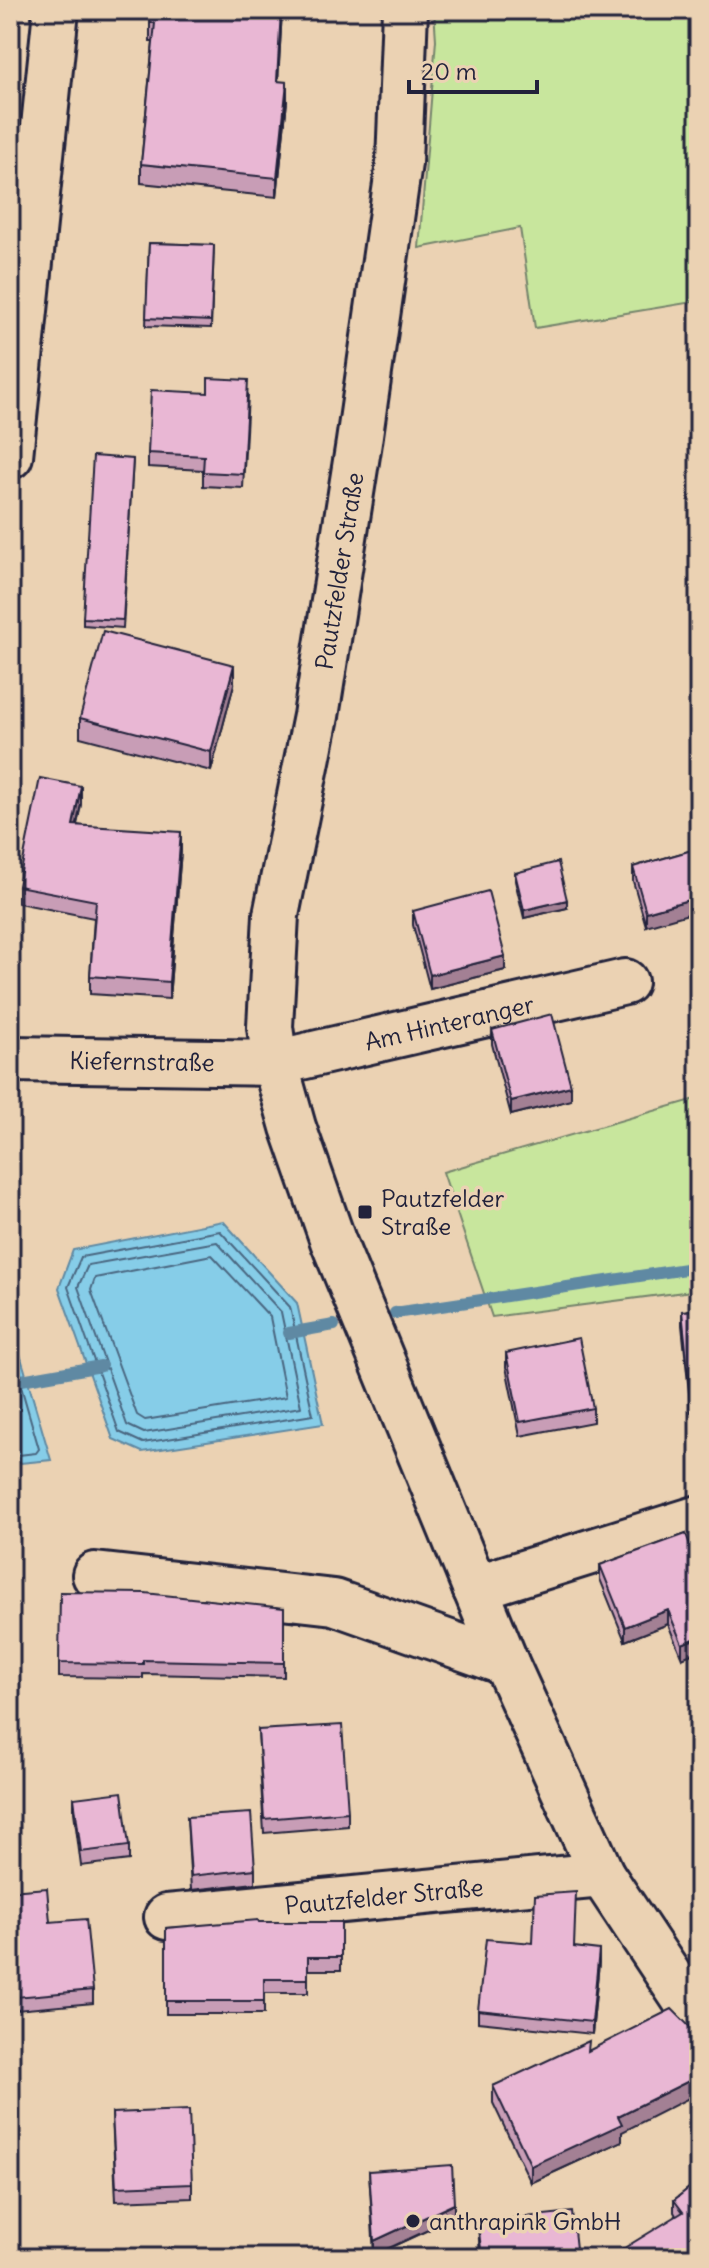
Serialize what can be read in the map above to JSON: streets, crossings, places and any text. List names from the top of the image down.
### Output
{
  "streets": {
    "street": ["Pautzfelder Straße", "Am Hinteranger", "Kiefernstraße"]
  },
  "crossings": [
    ["Pautzfelder Straße", "Am Hinteranger"],
    ["Pautzfelder Straße", "Kiefernstraße"],
    ["Am Hinteranger", "Kiefernstraße"]
  ],
  "places": {
    "transit": ["Pautzfelder Straße"],
    "other": ["anthrapink GmbH"]
  },
  "scale_bar": "20 m"
}
